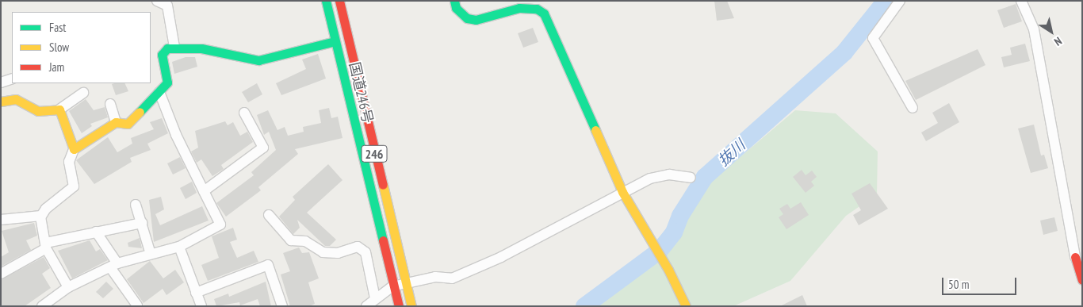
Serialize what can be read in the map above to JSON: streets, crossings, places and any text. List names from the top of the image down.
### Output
{
  "streets": {
    "main road": ["国道246号", "246"]
  },
  "water": ["抜川"],
  "legend": ["Fast", "Slow", "Jam"],
  "scale_bar": "50 m",
  "north": "bottom right"
}
